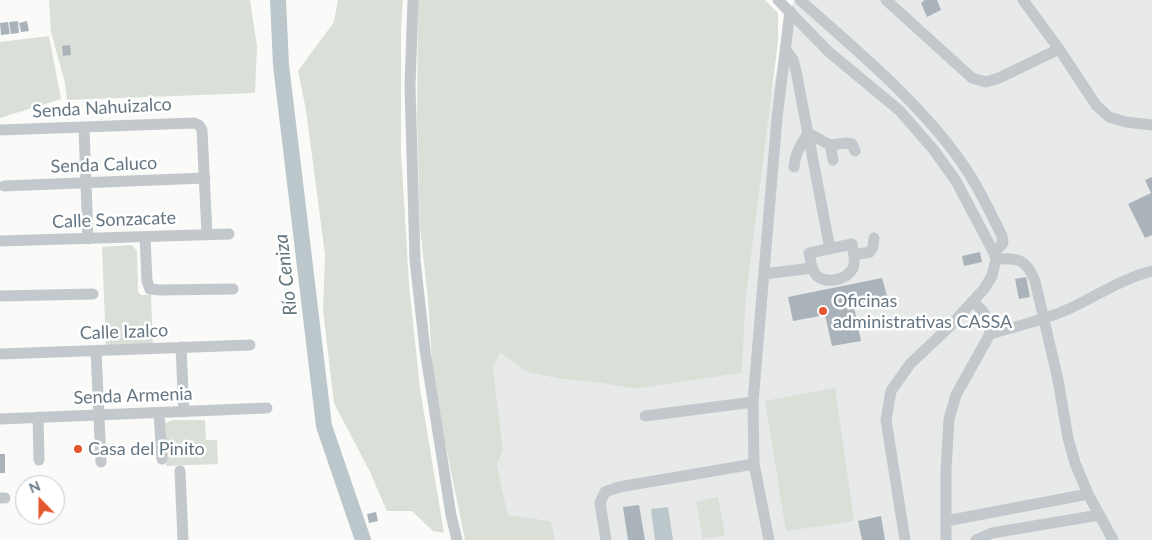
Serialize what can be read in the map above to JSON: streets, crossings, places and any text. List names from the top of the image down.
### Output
{
  "streets": {
    "street": [
      "Senda Nahuizalco",
      "Senda Caluco",
      "Calle Sonzacate",
      "Calle Izalco",
      "Senda Armenia"
    ]
  },
  "crossings": [
    ["Senda Nahuizalco", "Senda Caluco"]
  ],
  "water": ["Río Ceniza"],
  "places": ["Oficinas administrativas CASSA", "Casa del Pinito"],
  "north": "top"
}
